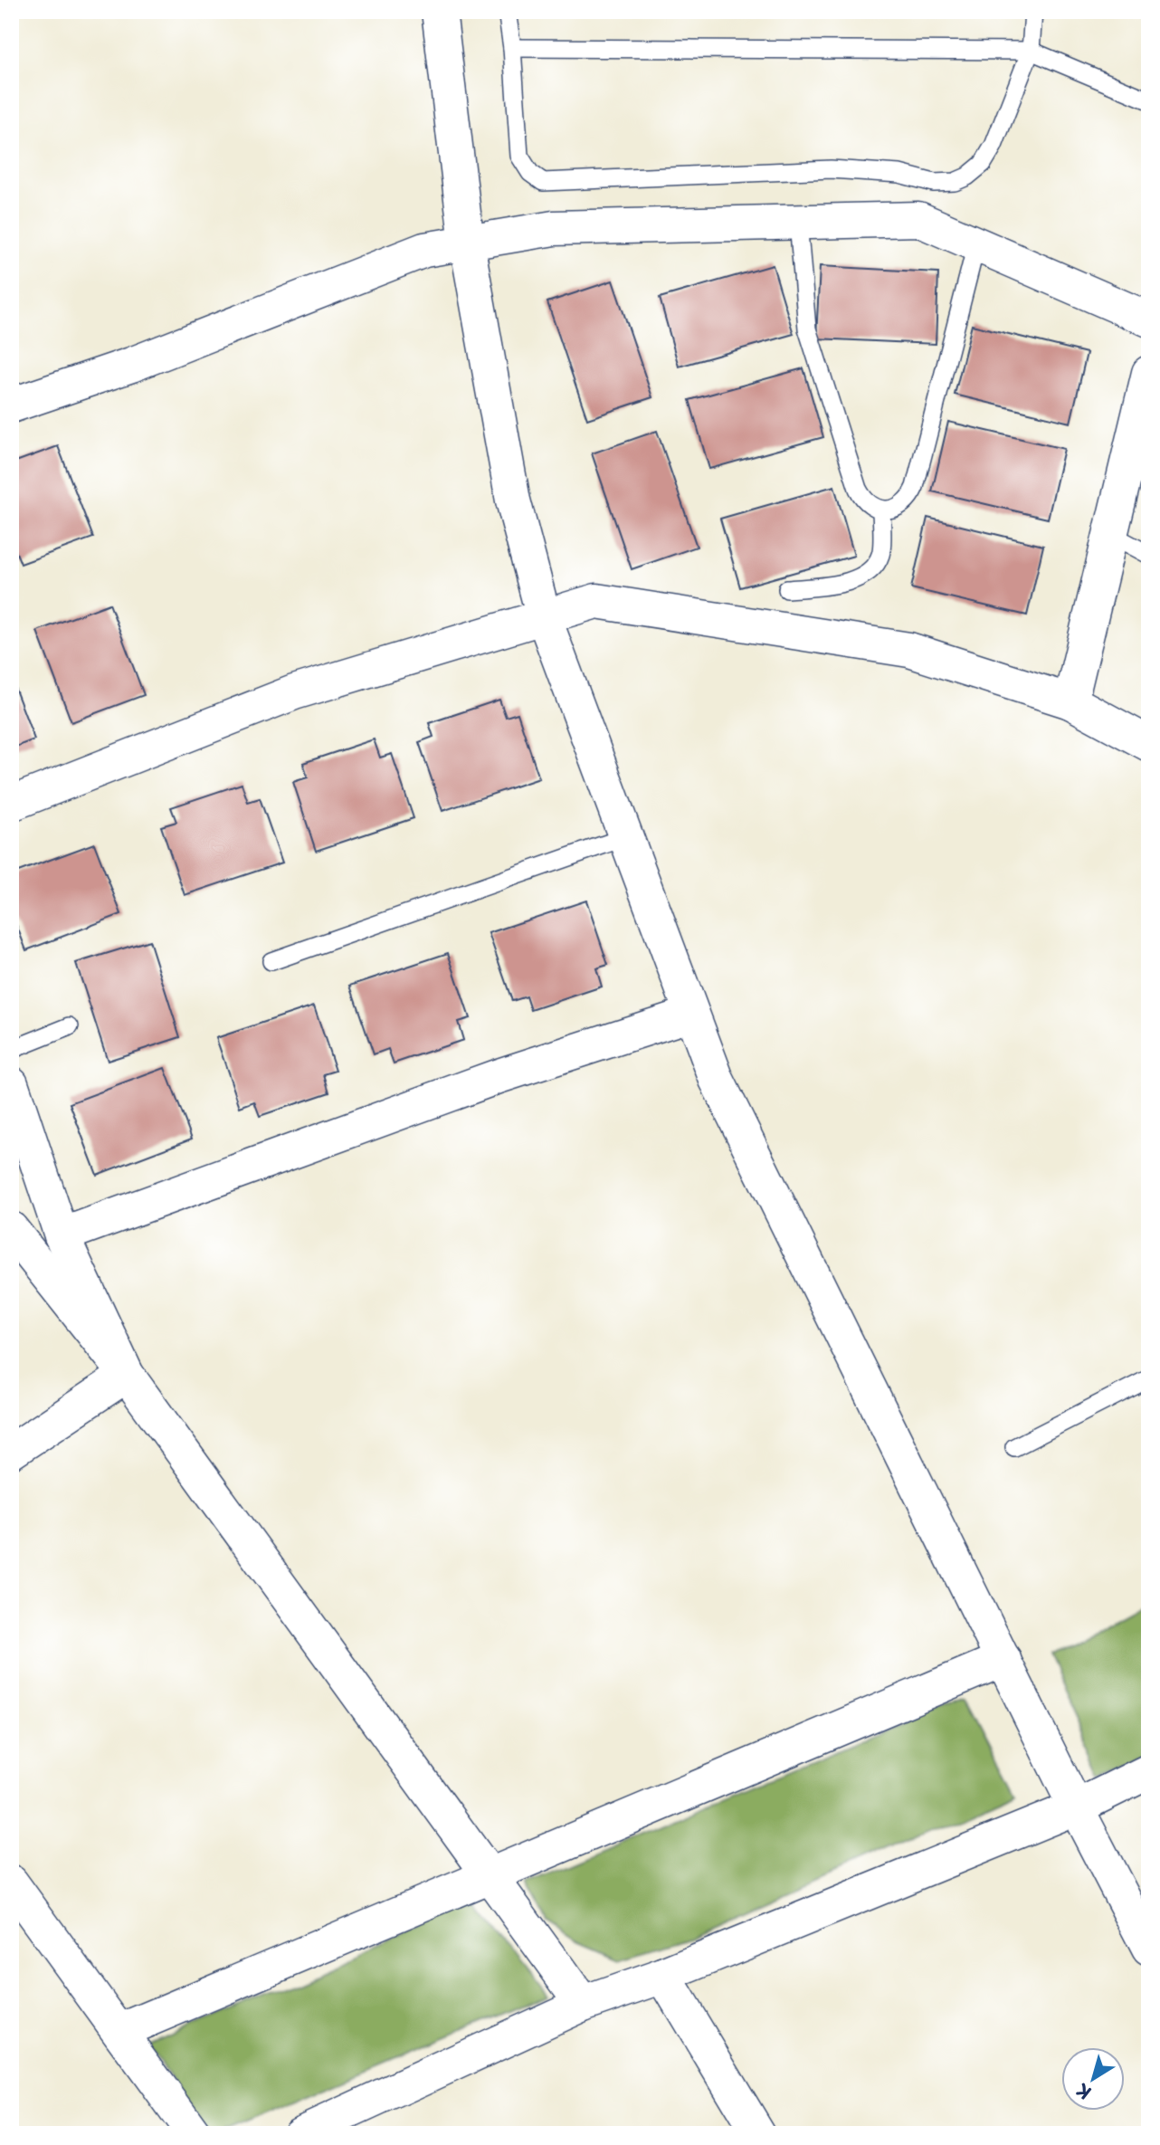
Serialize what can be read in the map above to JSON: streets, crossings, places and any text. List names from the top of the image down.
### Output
{
  "north": "bottom left"
}
